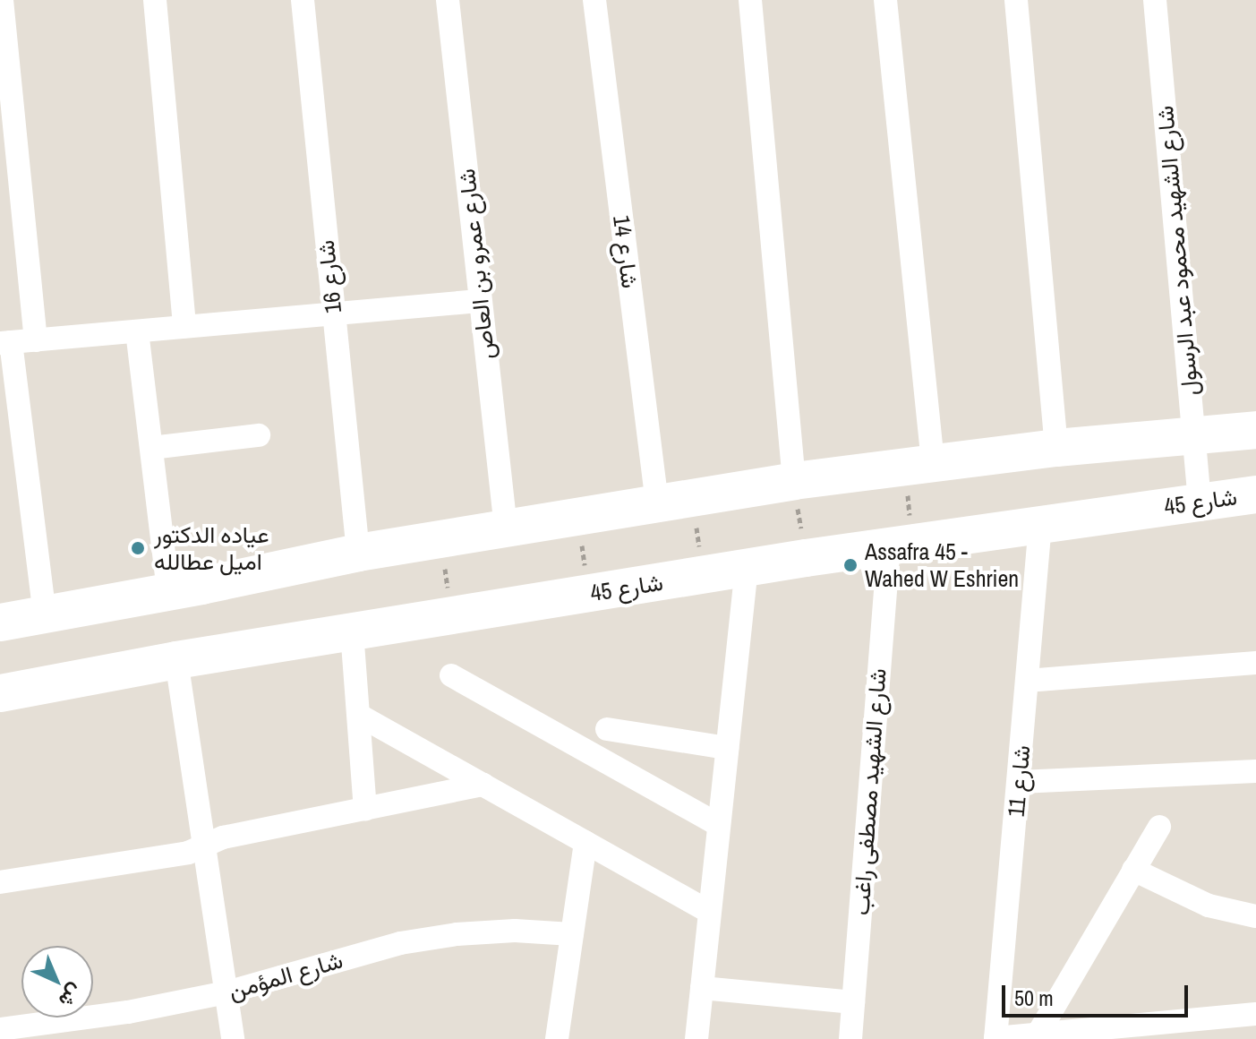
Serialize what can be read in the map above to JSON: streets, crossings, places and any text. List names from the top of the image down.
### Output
{
  "streets": {
    "main road": ["شارع 45"],
    "street": [
      "شارع الشهيد محمود عبد الرسول",
      "شارع 14",
      "شارع عمرو بن العاص",
      "شارع 16",
      "شارع 11",
      "شارع الشهيد مصطفى راغب",
      "شارع المؤمن"
    ]
  },
  "crossings": [
    ["شارع الشهيد محمود عبد الرسول", "شارع 45"],
    ["شارع 45", "شارع 11"],
    ["شارع 45", "شارع الشهيد مصطفى راغب"]
  ],
  "places": ["عياده الدكتور اميل عطالله", "Assafra 45 - Wahed W Eshrien"],
  "scale_bar": "50 m",
  "north": "bottom right"
}
